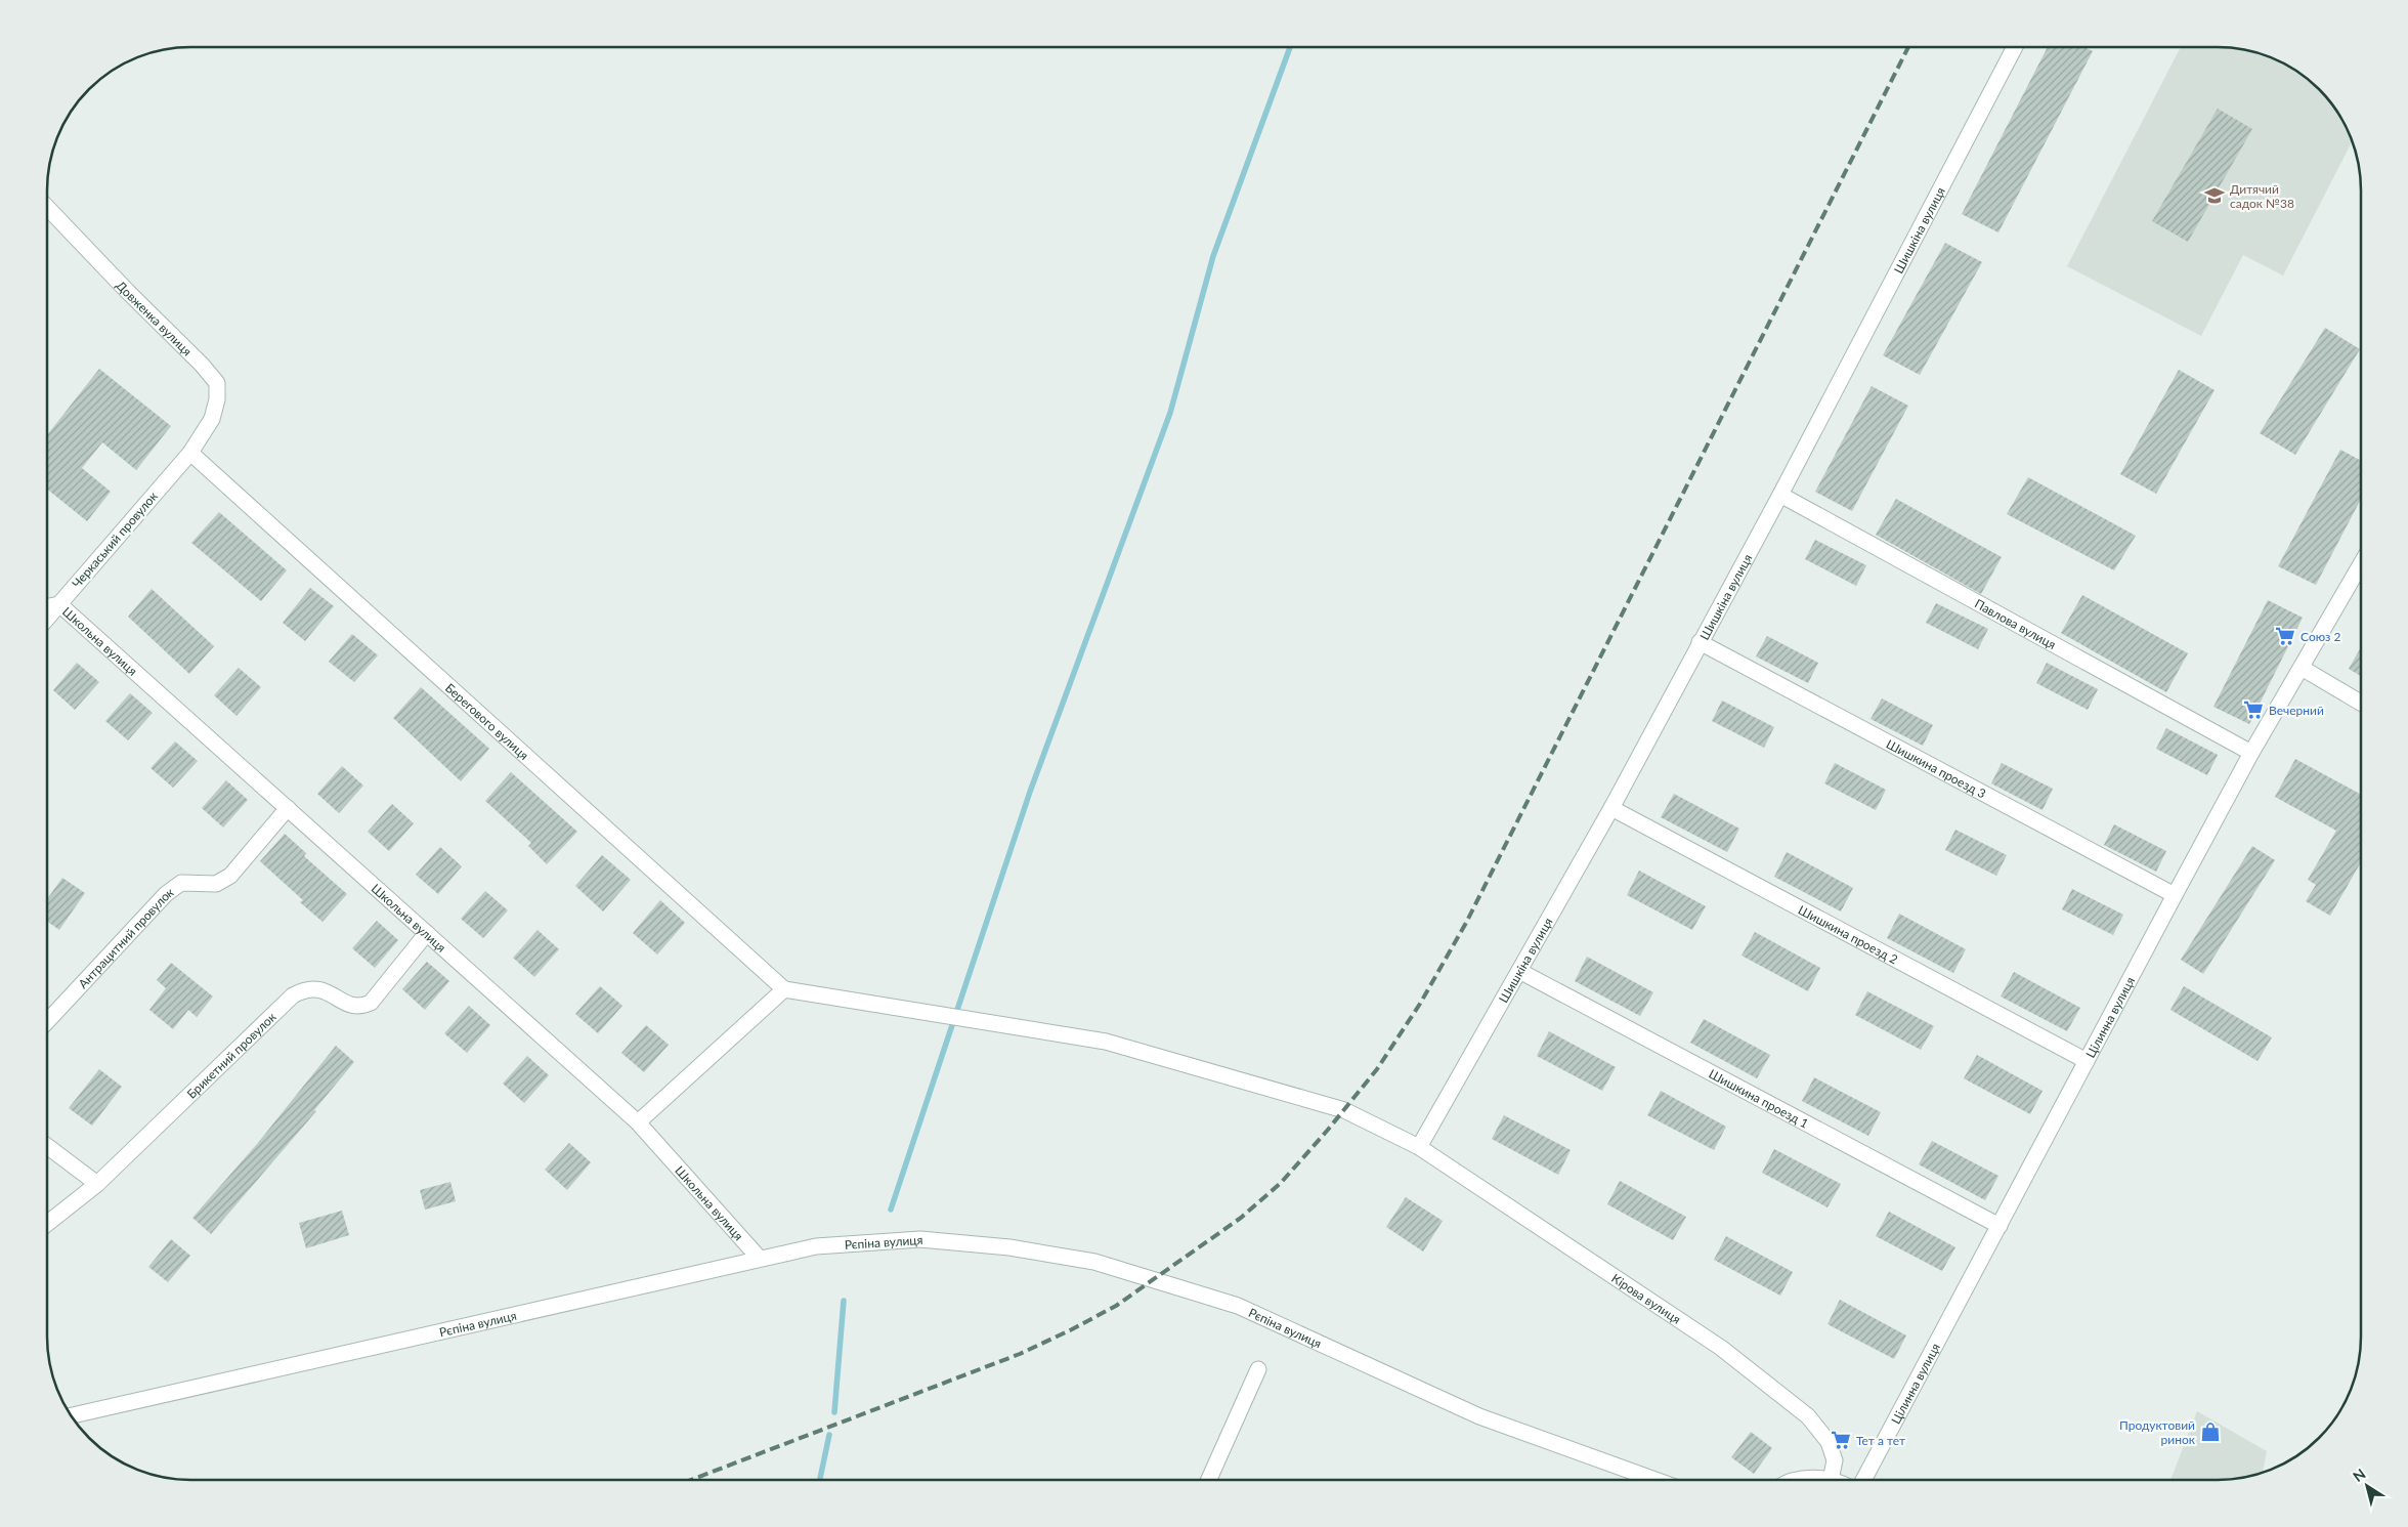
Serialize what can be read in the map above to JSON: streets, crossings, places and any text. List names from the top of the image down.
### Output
{
  "streets": {
    "street": [
      "Шишкіна вулиця",
      "Довженка вулиця",
      "Черкаський провулок",
      "Павлова вулиця",
      "Школьна вулиця",
      "Берегового вулиця",
      "Шишкина проезд 3",
      "Шишкина проезд 2",
      "Антрацитний провулок",
      "Цілинна вулиця",
      "Брикетний провулок",
      "Шишкина проезд 1",
      "Рєпіна вулиця",
      "Кірова вулиця"
    ]
  },
  "crossings": [
    ["Шишкіна вулиця", "Павлова вулиця"],
    ["Шишкіна вулиця", "Шишкина проезд 3"],
    ["Шишкіна вулиця", "Шишкина проезд 2"],
    ["Шишкіна вулиця", "Шишкина проезд 1"],
    ["Шишкіна вулиця", "Кірова вулиця"],
    ["Довженка вулиця", "Черкаський провулок"],
    ["Довженка вулиця", "Берегового вулиця"],
    ["Черкаський провулок", "Школьна вулиця"],
    ["Черкаський провулок", "Берегового вулиця"],
    ["Павлова вулиця", "Цілинна вулиця"],
    ["Школьна вулиця", "Антрацитний провулок"],
    ["Школьна вулиця", "Брикетний провулок"],
    ["Школьна вулиця", "Рєпіна вулиця"],
    ["Берегового вулиця", "Кірова вулиця"],
    ["Шишкина проезд 3", "Цілинна вулиця"],
    ["Шишкина проезд 2", "Цілинна вулиця"],
    ["Цілинна вулиця", "Шишкина проезд 1"]
  ],
  "places": {
    "school or university": ["Дитячий садок №38"],
    "supermarket": ["Союз 2", "Вечерний", "Тет а тет"],
    "shop": ["Продуктовий ринок"]
  },
  "north": "top left"
}
